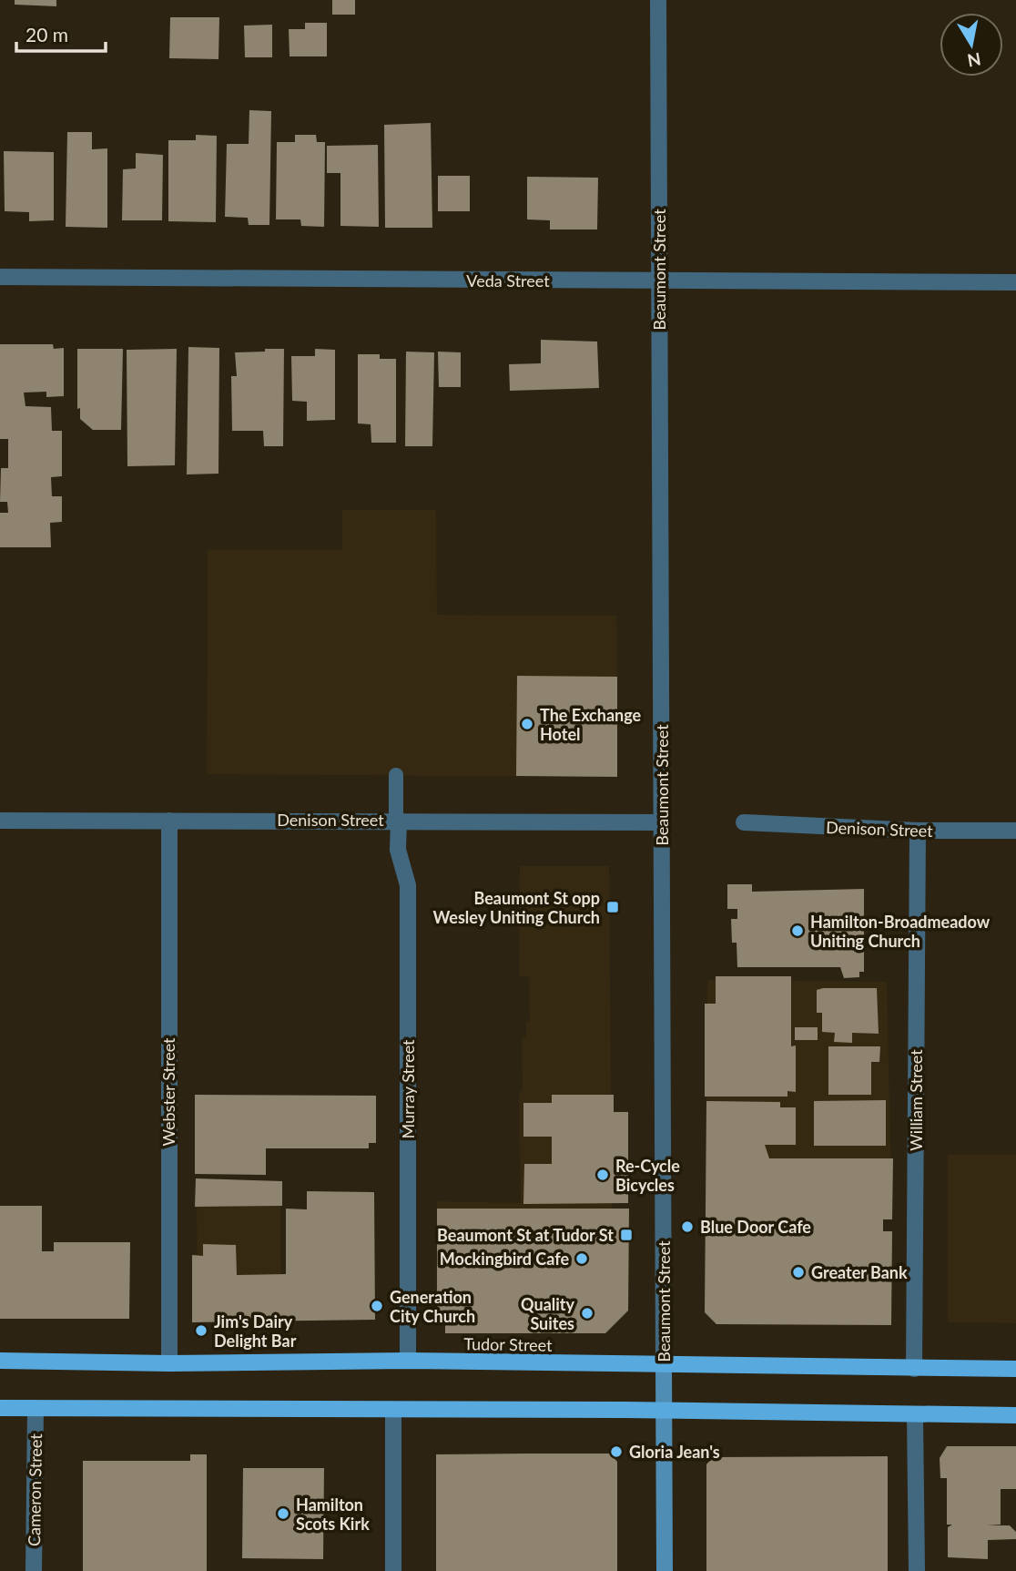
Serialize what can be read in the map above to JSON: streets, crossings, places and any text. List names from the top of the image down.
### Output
{
  "streets": {
    "main road": ["Beaumont Street", "Tudor Street"],
    "street": [
      "Veda Street",
      "Denison Street",
      "Murray Street",
      "Webster Street",
      "William Street",
      "Cameron Street"
    ]
  },
  "crossings": [
    ["Beaumont Street", "Veda Street"],
    ["Beaumont Street", "Denison Street"],
    ["Beaumont Street", "Tudor Street"],
    ["Denison Street", "Murray Street"],
    ["Denison Street", "Webster Street"],
    ["Denison Street", "William Street"],
    ["Murray Street", "Tudor Street"],
    ["Webster Street", "Tudor Street"],
    ["William Street", "Tudor Street"]
  ],
  "places": {
    "other": [
      "The Exchange Hotel",
      "Hamilton-Broadmeadow Uniting Church",
      "Re-Cycle Bicycles",
      "Blue Door Cafe",
      "Mockingbird Cafe",
      "Greater Bank",
      "Generation City Church",
      "Quality Suites",
      "Jim's Dairy Delight Bar",
      "Gloria Jean's",
      "Hamilton Scots Kirk"
    ],
    "transit": ["Beaumont St opp Wesley Uniting Church", "Beaumont St at Tudor St"]
  },
  "scale_bar": "20 m",
  "north": "bottom"
}
